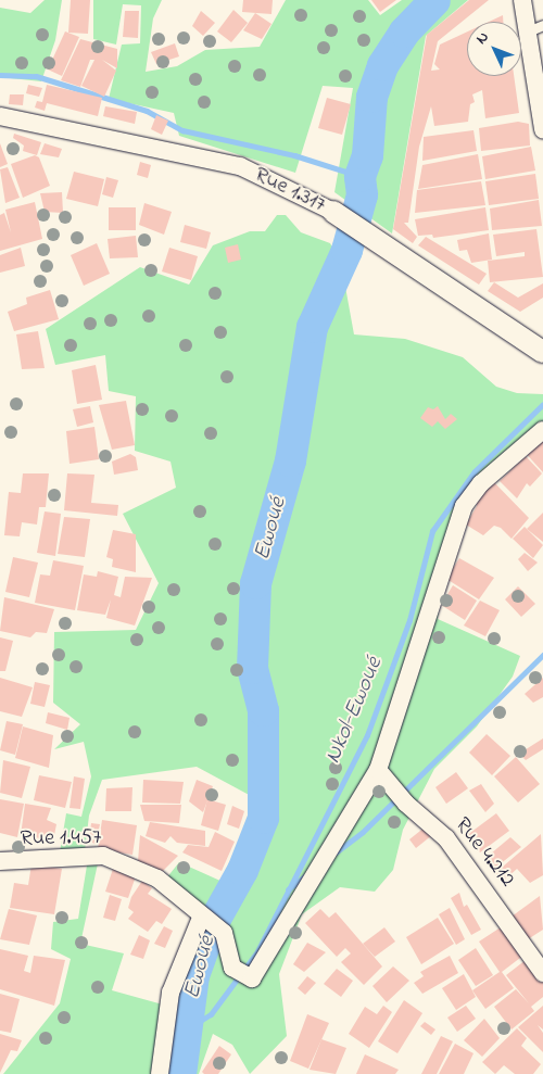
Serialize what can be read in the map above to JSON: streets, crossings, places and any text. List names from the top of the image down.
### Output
{
  "streets": {
    "street": ["Rue 1.317", "Rue 1.457", "Rue 4.212"]
  },
  "crossings": [
    ["Rue 1.457", "Rue 4.212"]
  ],
  "water": ["Ewoué", "Nkol-Ewoué"],
  "north": "top left"
}
